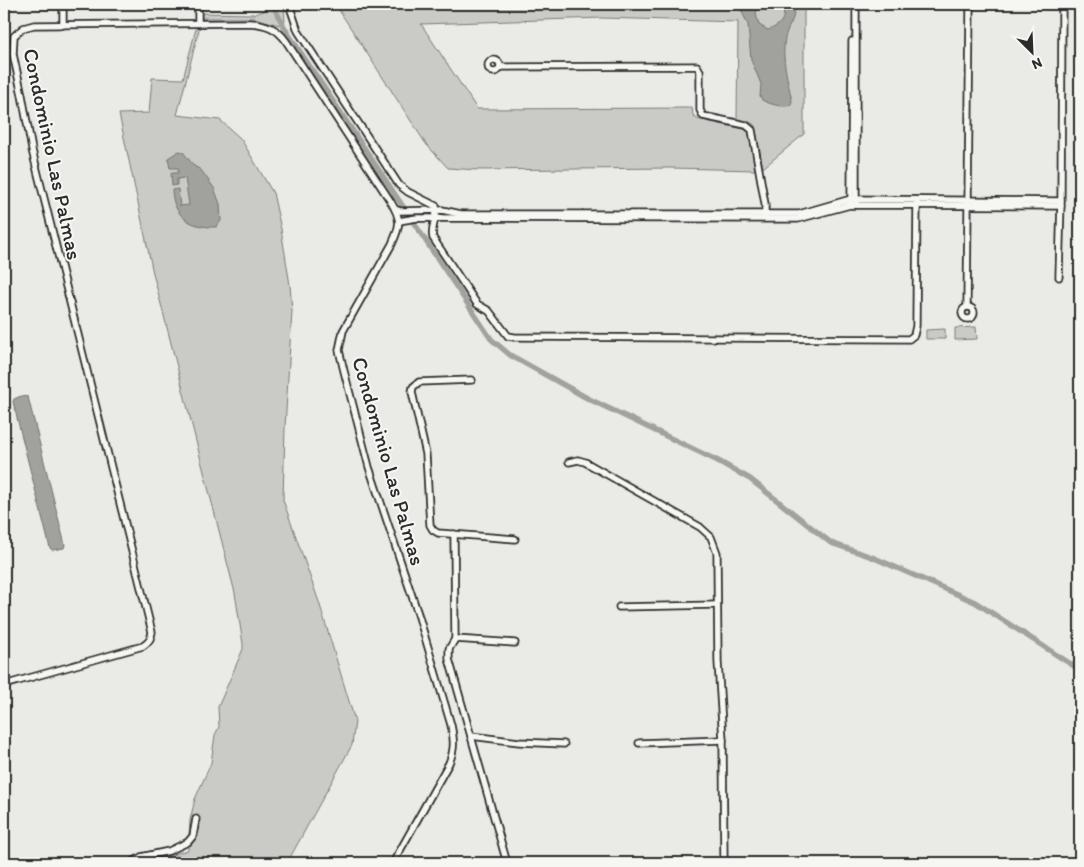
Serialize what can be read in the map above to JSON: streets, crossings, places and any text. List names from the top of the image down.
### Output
{
  "streets": {
    "street": ["Condominio Las Palmas"]
  },
  "north": "bottom right"
}
